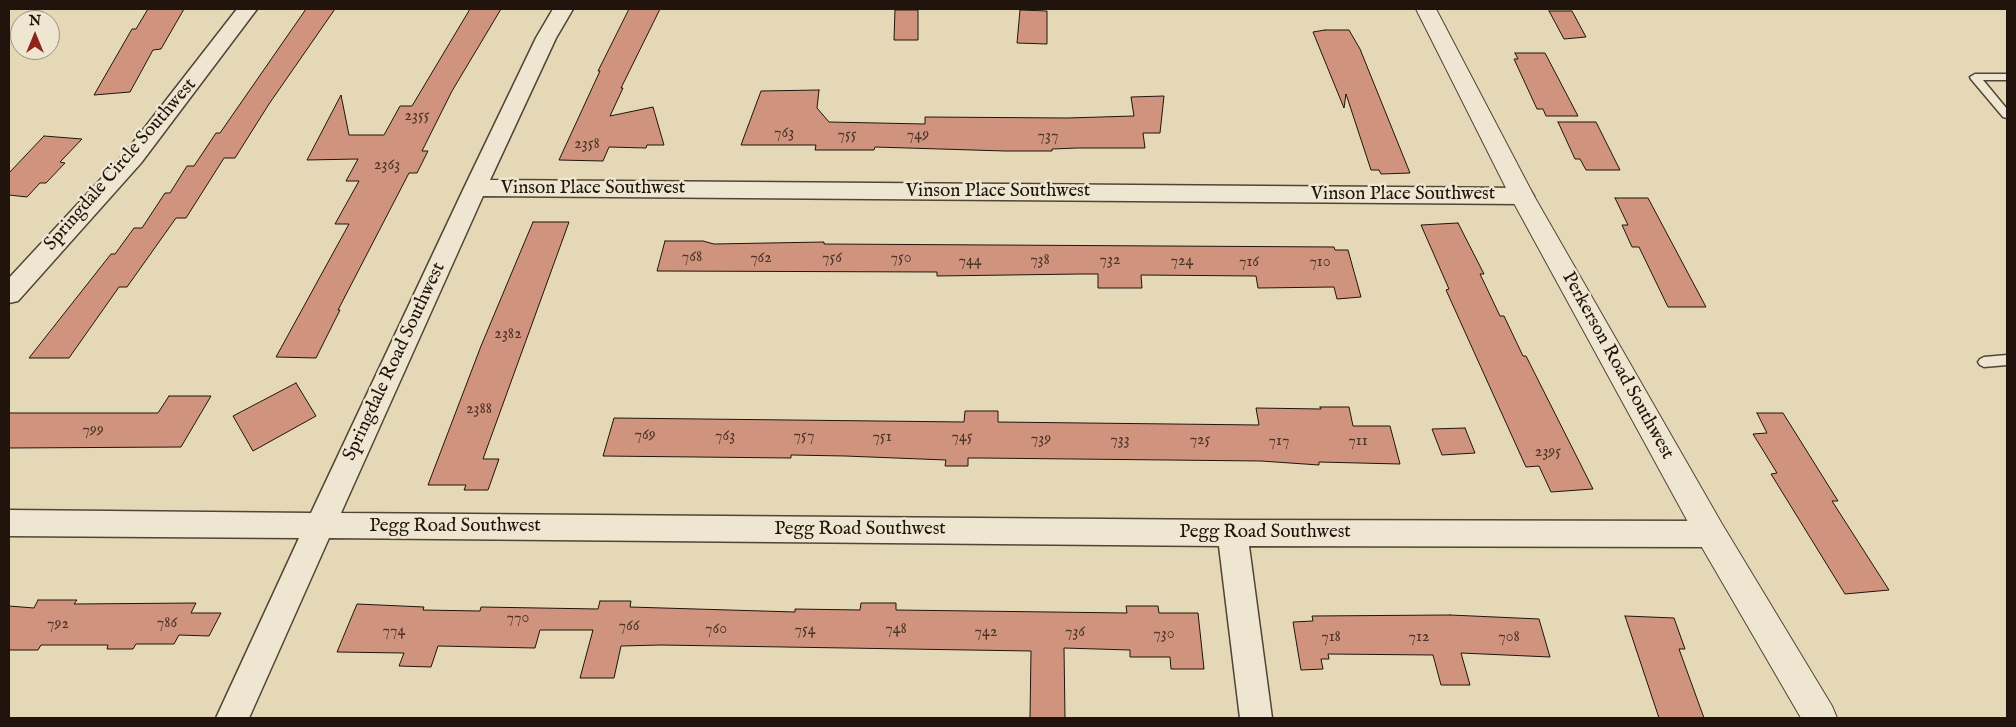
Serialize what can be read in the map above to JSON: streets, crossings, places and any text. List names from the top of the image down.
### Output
{
  "streets": {
    "street": [
      "Springdale Circle Southwest",
      "Vinson Place Southwest",
      "Springdale Road Southwest",
      "Perkerson Road Southwest",
      "Pegg Road Southwest"
    ]
  },
  "crossings": [
    ["Vinson Place Southwest", "Springdale Road Southwest"],
    ["Vinson Place Southwest", "Perkerson Road Southwest"],
    ["Springdale Road Southwest", "Pegg Road Southwest"],
    ["Perkerson Road Southwest", "Pegg Road Southwest"]
  ],
  "house_numbers": [
    "2355",
    "763",
    "755",
    "749",
    "737",
    "2358",
    "2363",
    "768",
    "762",
    "756",
    "750",
    "738",
    "732",
    "744",
    "724",
    "716",
    "710",
    "2382",
    "2388",
    "799",
    "769",
    "763",
    "757",
    "751",
    "745",
    "739",
    "733",
    "725",
    "717",
    "711",
    "2395",
    "770",
    "786",
    "792",
    "766",
    "760",
    "748",
    "754",
    "774",
    "742",
    "736",
    "730",
    "718",
    "712",
    "708"
  ],
  "north": "top"
}
